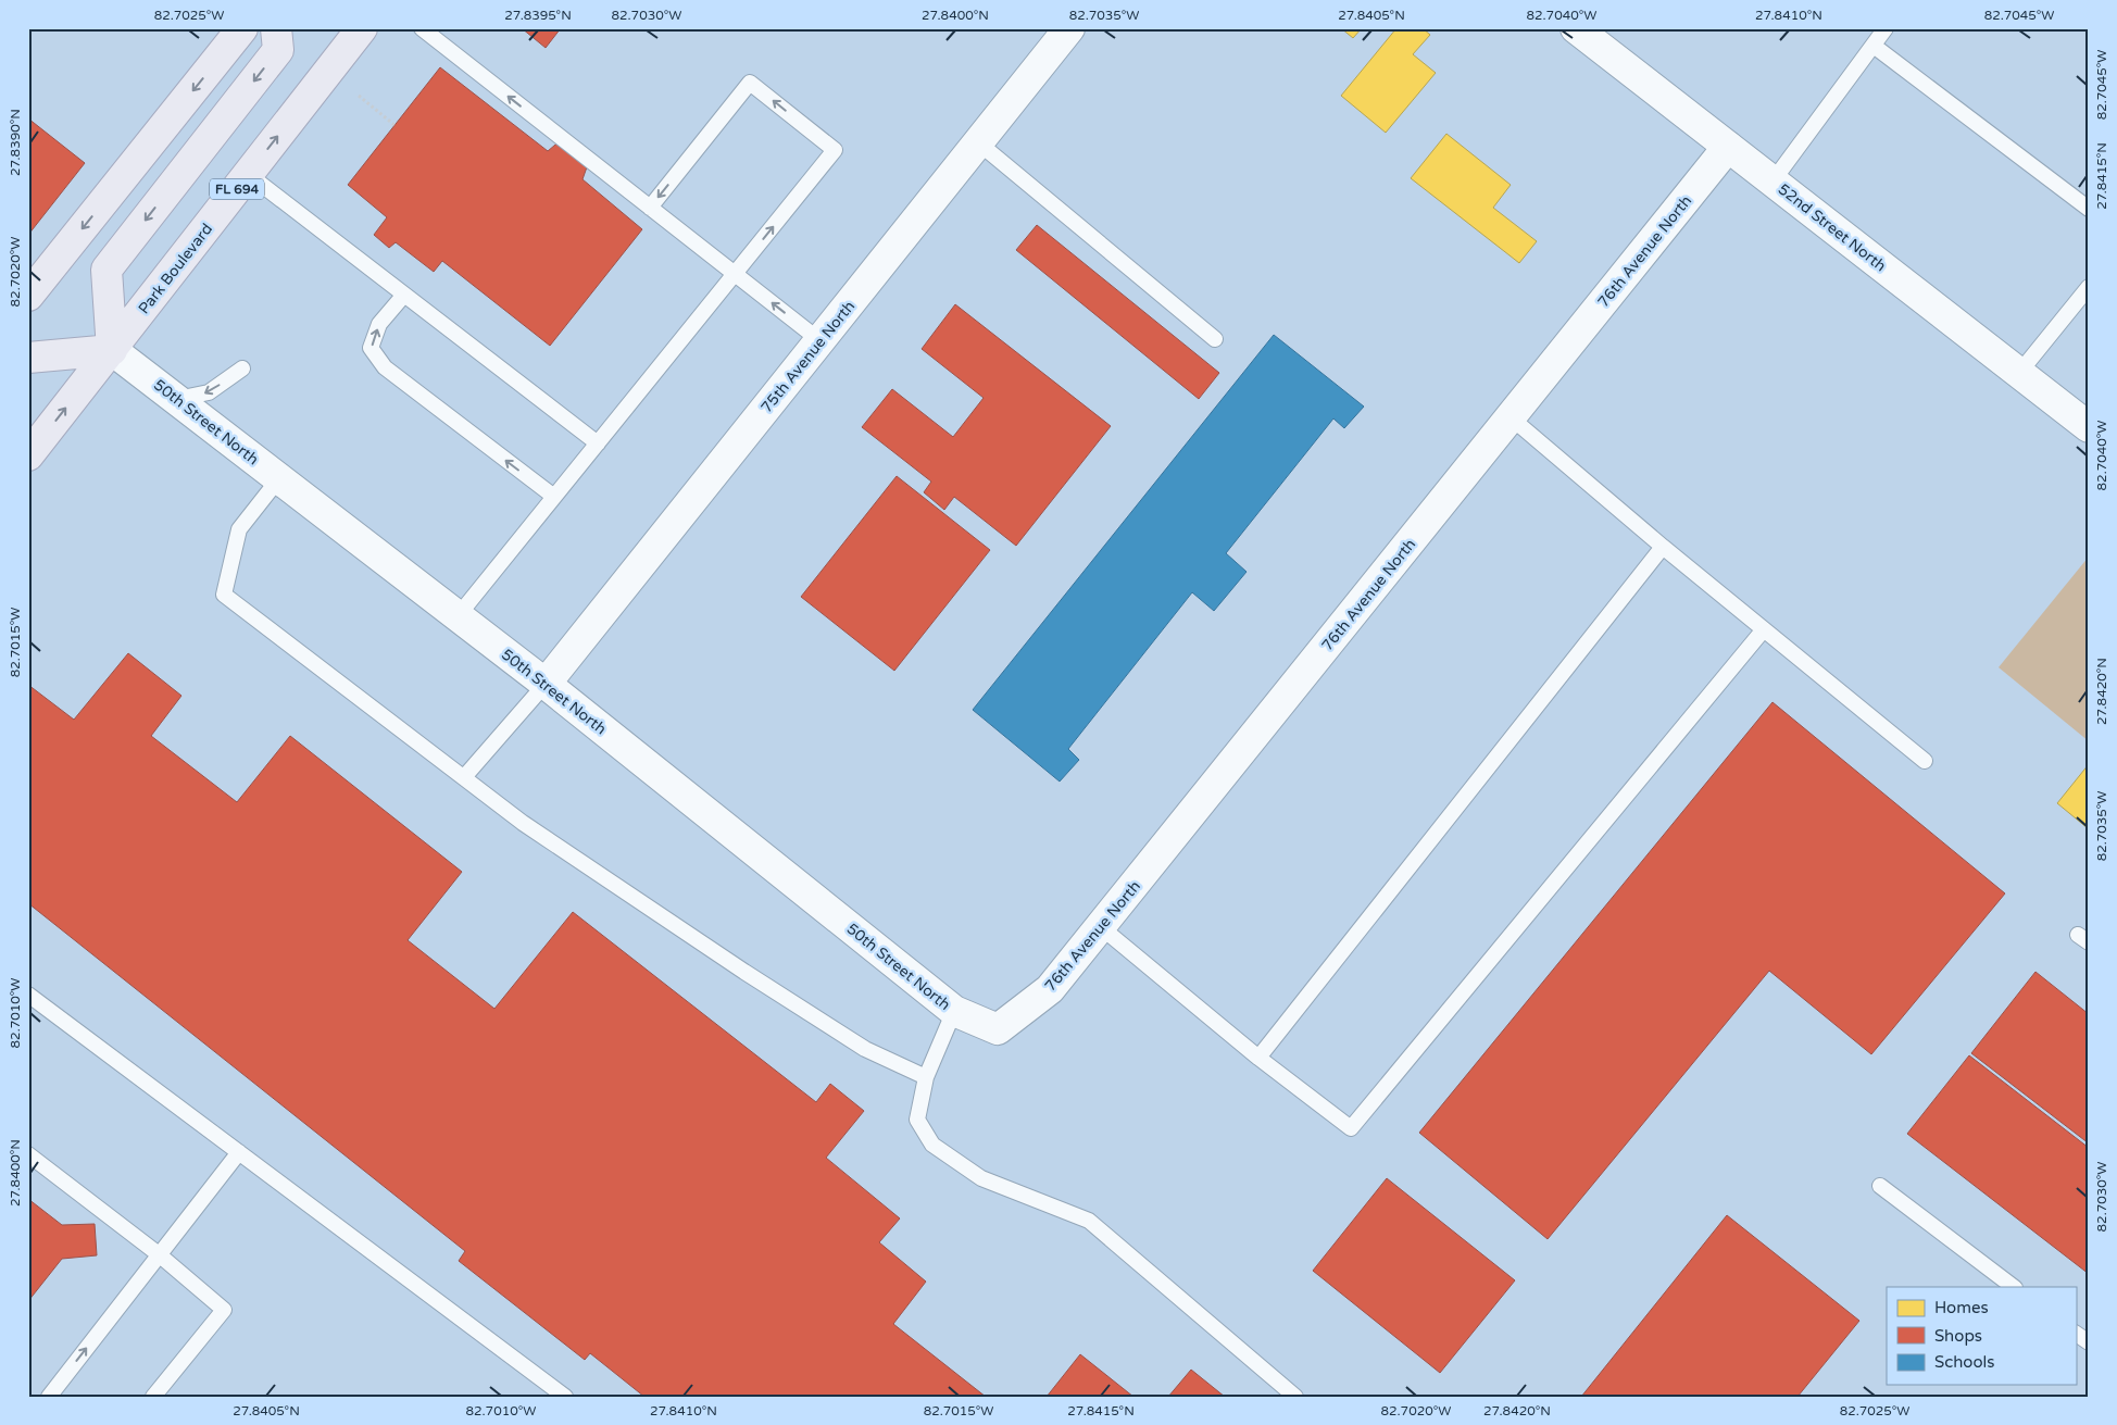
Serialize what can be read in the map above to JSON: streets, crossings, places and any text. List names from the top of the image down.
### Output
{
  "streets": {
    "main road": ["FL 694", "Park Boulevard"],
    "street": [
      "52nd Street North",
      "76th Avenue North",
      "75th Avenue North",
      "50th Street North"
    ]
  },
  "crossings": [
    ["52nd Street North", "76th Avenue North"],
    ["76th Avenue North", "50th Street North"],
    ["Park Boulevard", "50th Street North"],
    ["75th Avenue North", "50th Street North"]
  ],
  "legend": ["Homes", "Shops", "Schools"],
  "coordinates": [
    "82.7025°W",
    "27.8395°N",
    "82.7030°W",
    "27.8400°N",
    "82.7035°W",
    "27.8405°N",
    "82.7040°W",
    "27.8410°N",
    "82.7045°W",
    "27.8390°N",
    "27.8415°N",
    "82.7020°W",
    "82.7015°W",
    "27.8420°N",
    "82.7010°W"
  ]
}
